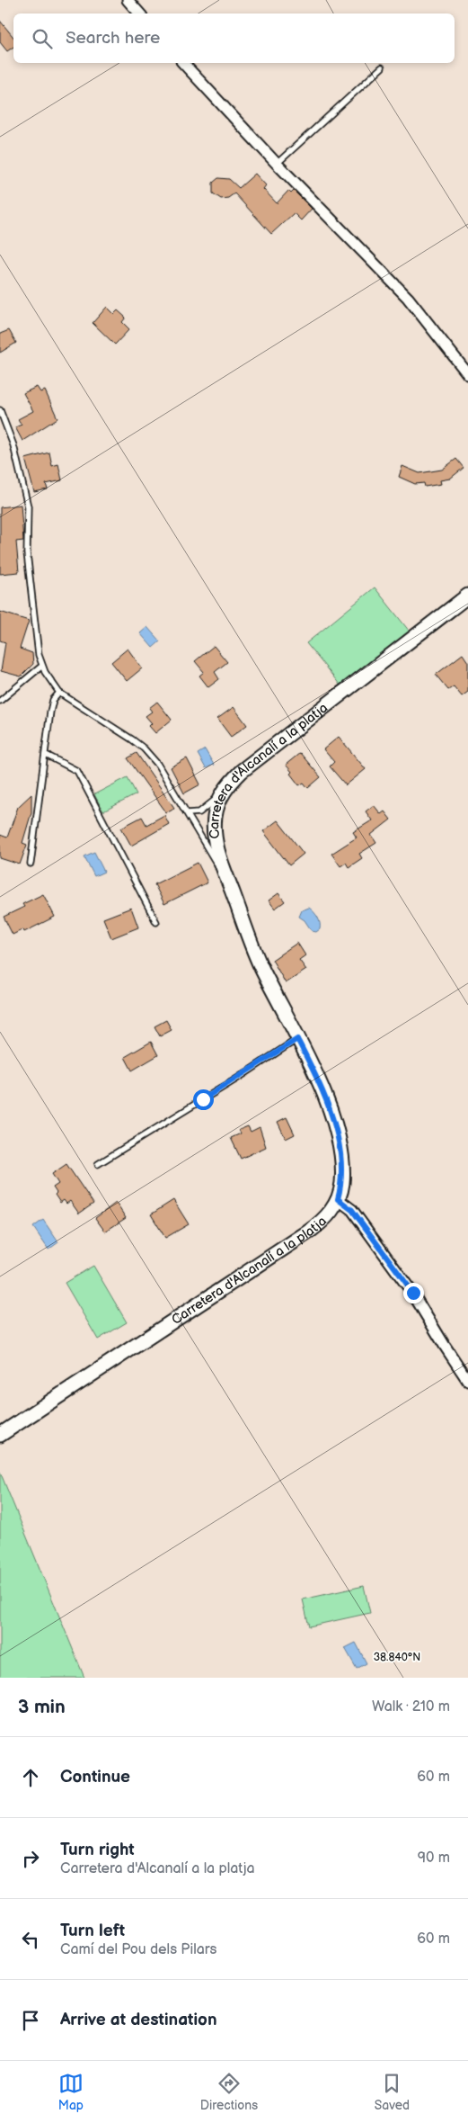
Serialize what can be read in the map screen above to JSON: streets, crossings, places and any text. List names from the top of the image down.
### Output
{
  "streets": {
    "main road": ["Carretera d'Alcanalí a la platja"]
  },
  "page": {
    "search": "Search here",
    "heading": ["3 min", "Walk · 210 m"],
    "list": [
      ["Continue", "60 m"],
      ["Turn right", "Carretera d'Alcanalí a la platja", "90 m"],
      ["Turn left", "Camí del Pou dels Pilars", "60 m"],
      "Arrive at destination"
    ],
    "nav": ["Map", "Directions", "Saved"]
  },
  "coordinates": ["38.840°N"]
}
